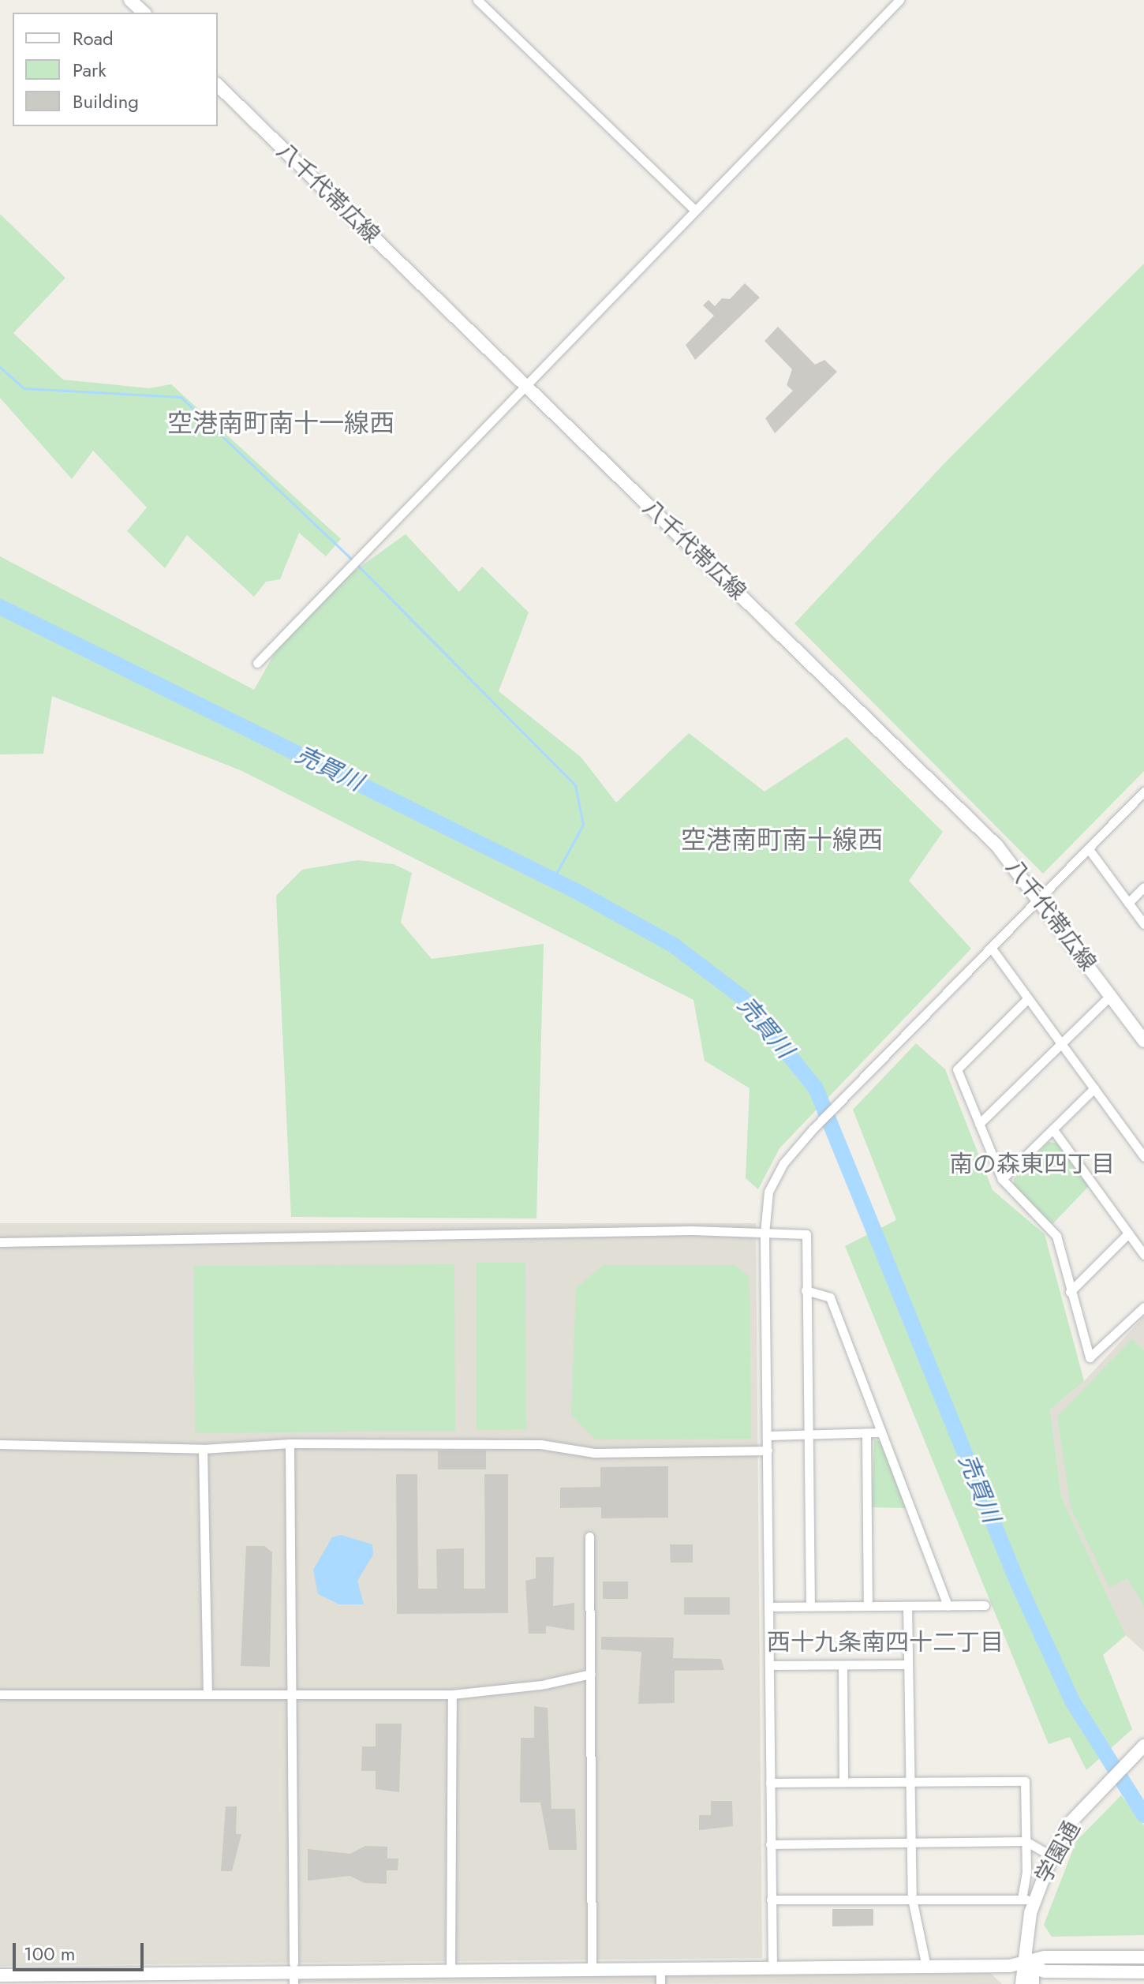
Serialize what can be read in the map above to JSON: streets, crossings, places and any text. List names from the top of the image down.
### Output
{
  "streets": {
    "street": ["八千代帯広線", "学園通"]
  },
  "districts": [
    "空港南町南十一線西",
    "空港南町南十線西",
    "南の森東四丁目",
    "西十九条南四十二丁目"
  ],
  "water": ["売買川"],
  "legend": ["Road", "Park", "Building"],
  "scale_bar": "100 m"
}
